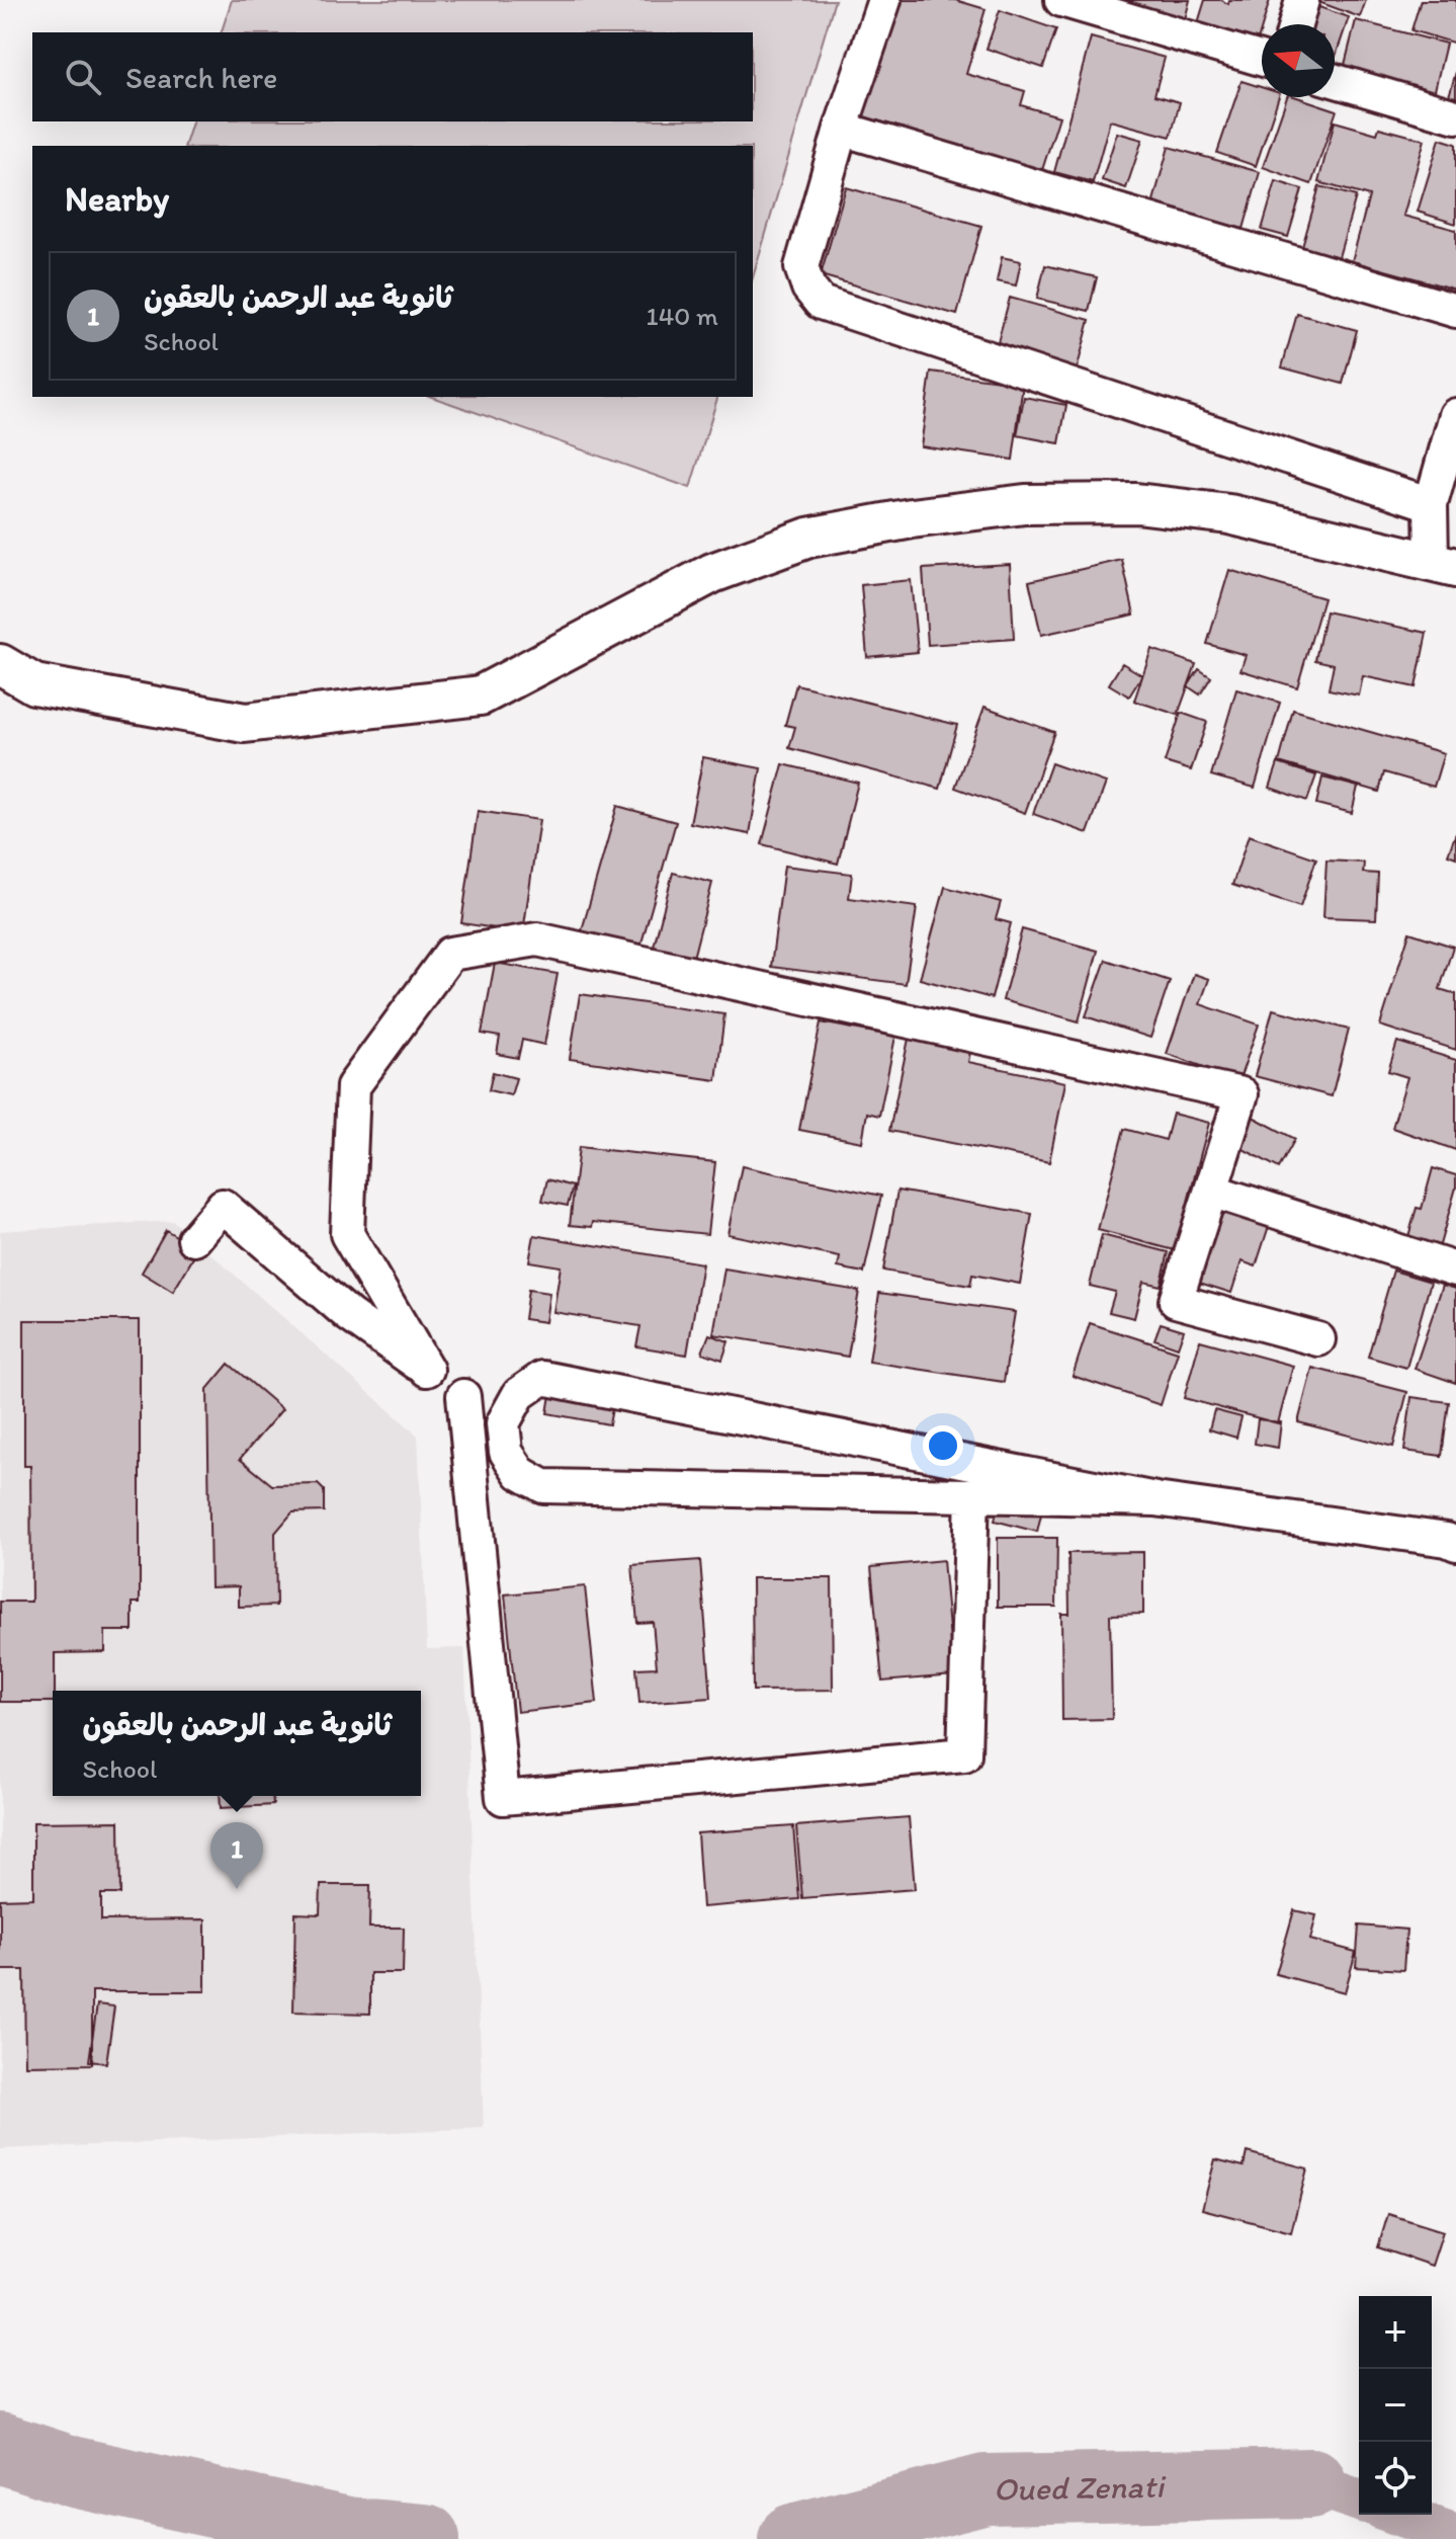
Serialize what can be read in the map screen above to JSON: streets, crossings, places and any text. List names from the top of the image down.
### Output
{
  "water": ["Oued Zenati"],
  "north": "left",
  "page": {
    "search": "Search here",
    "heading": "Nearby",
    "list": [
      {
        "mark": "1",
        "name": "ثانوية عبد الرحمن بالعقون",
        "note": "School",
        "value": "140 m"
      }
    ],
    "popup": ["ثانوية عبد الرحمن بالعقون", "School"],
    "pins": "1",
    "map_buttons": ["+", "−"]
  }
}
